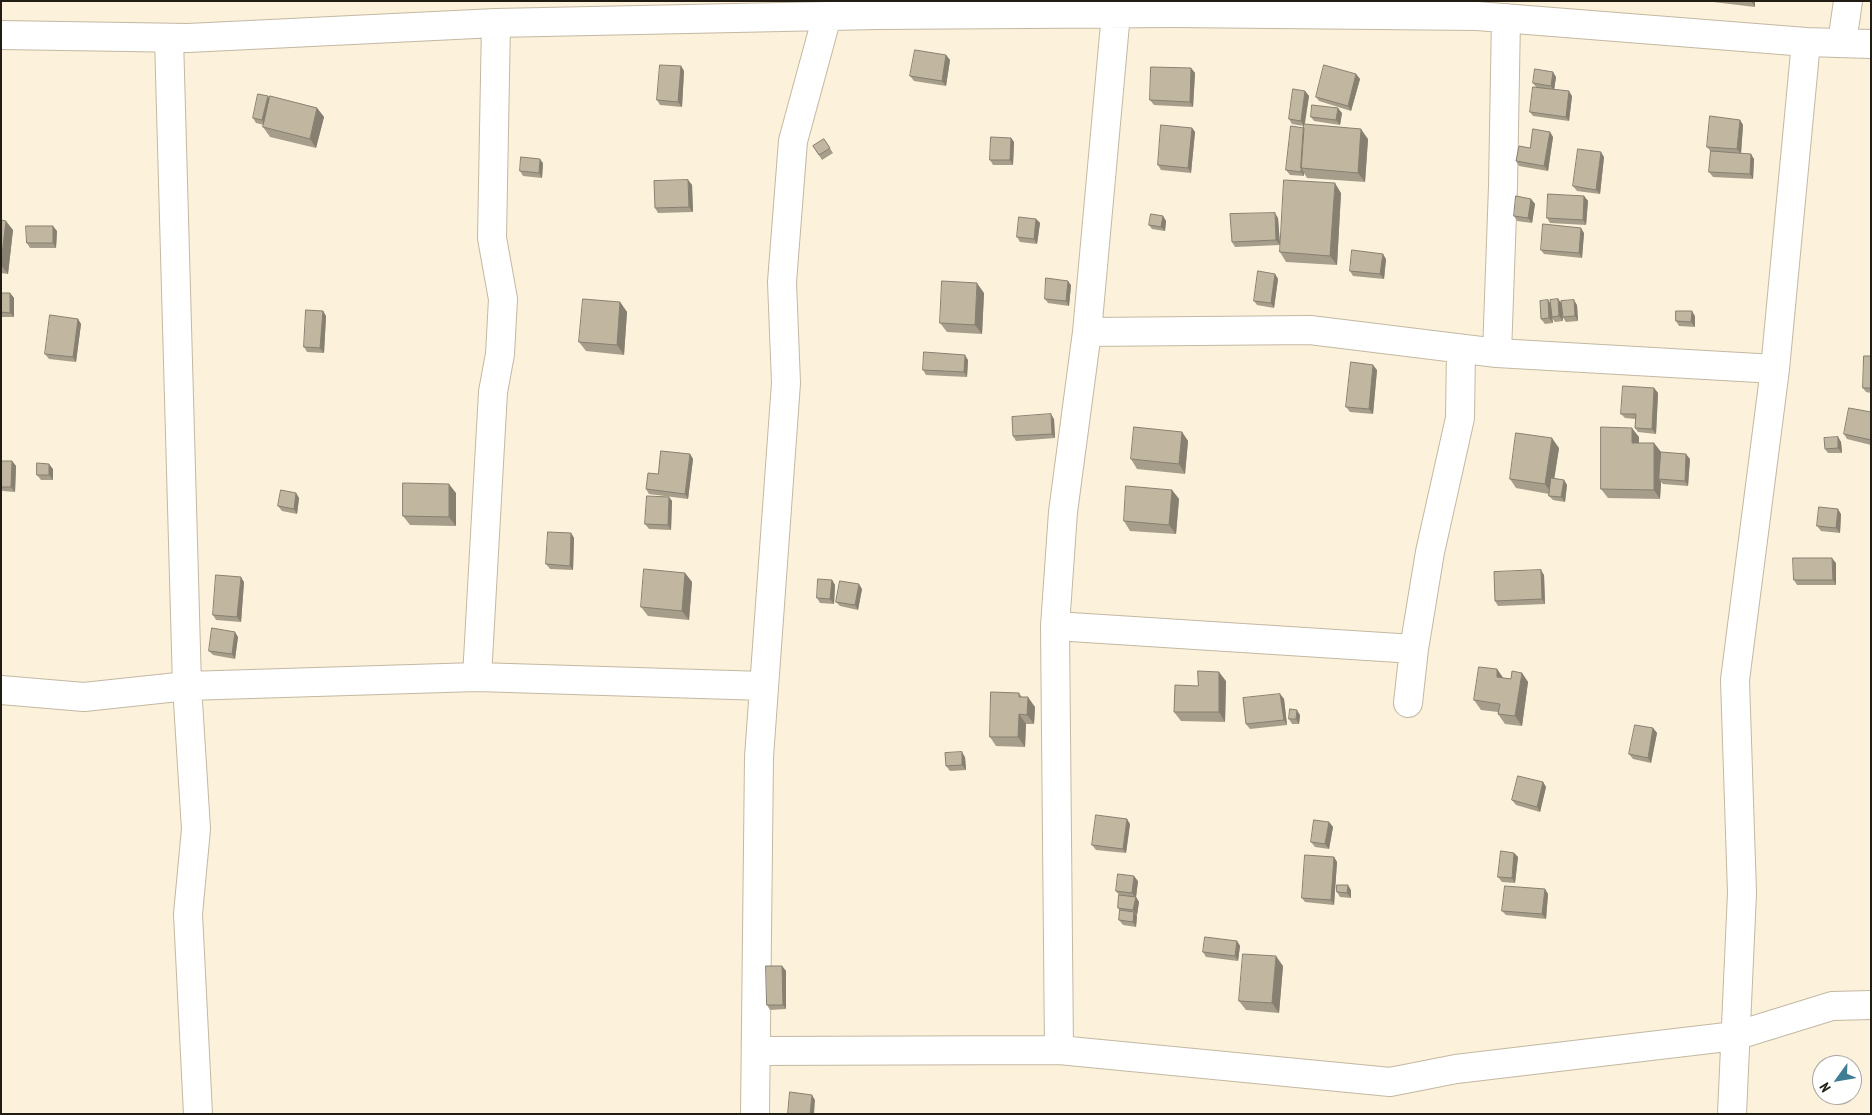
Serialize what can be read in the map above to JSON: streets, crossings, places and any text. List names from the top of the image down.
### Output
{
  "north": "bottom left"
}
